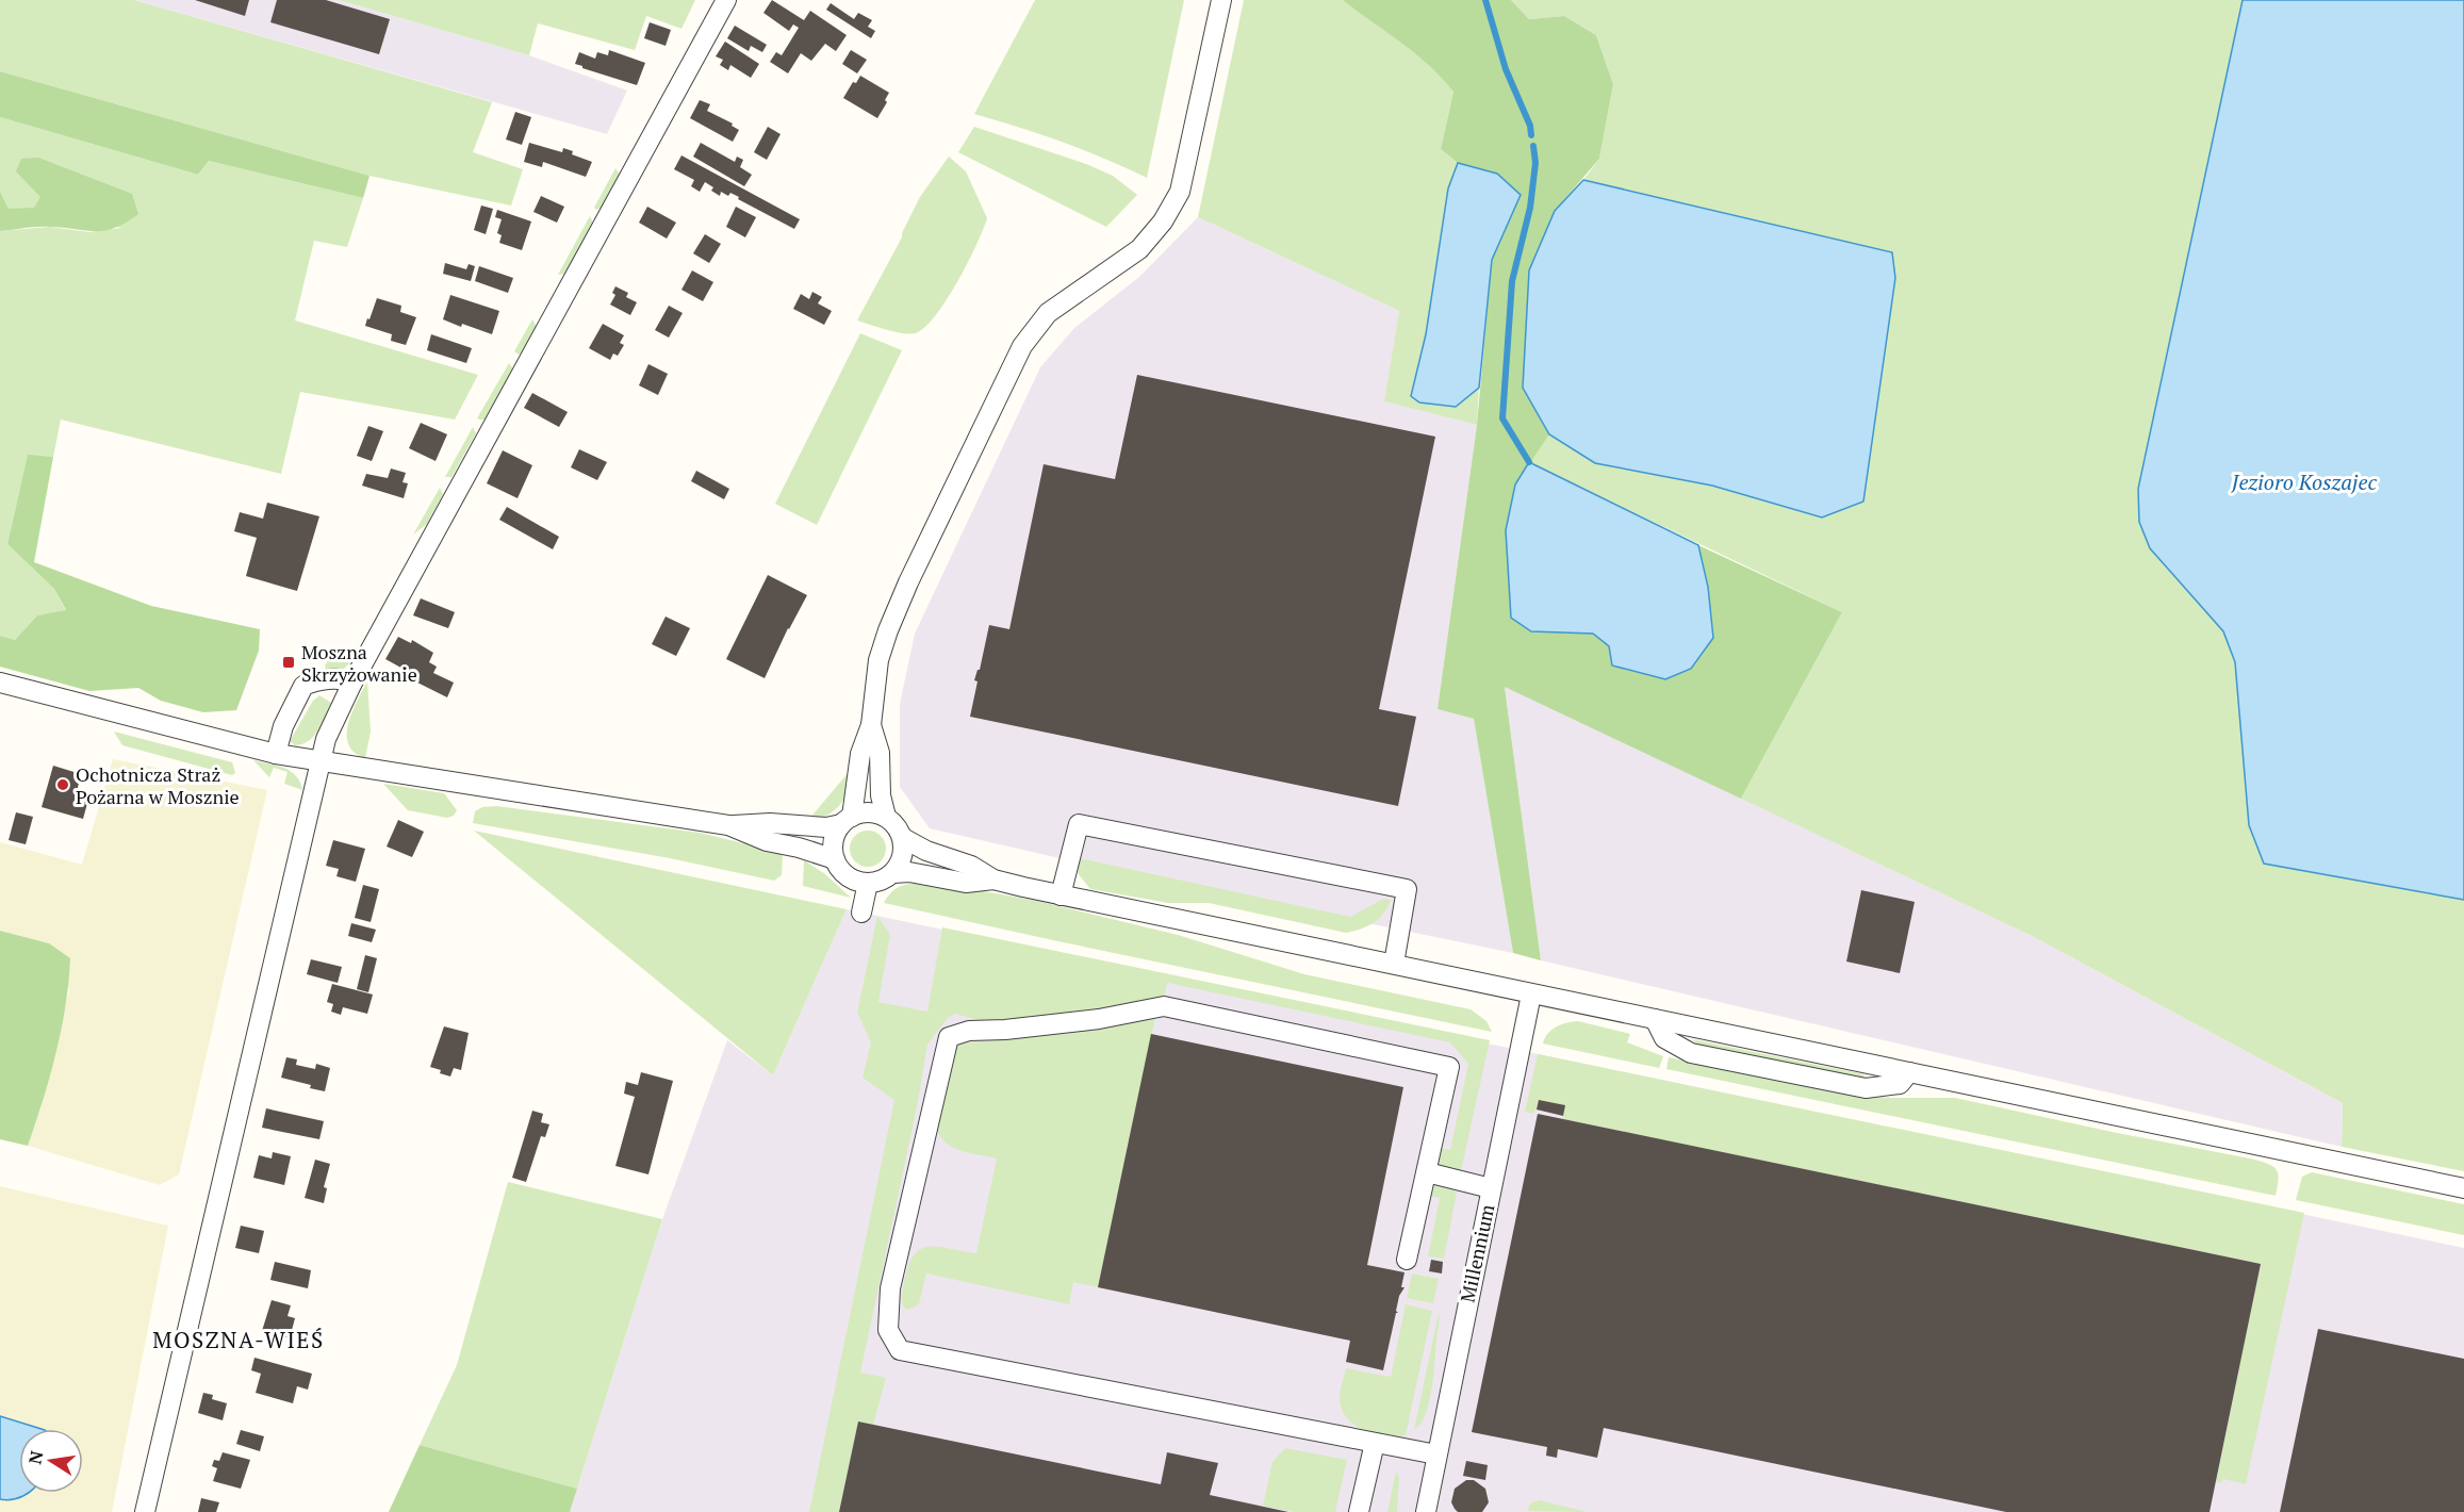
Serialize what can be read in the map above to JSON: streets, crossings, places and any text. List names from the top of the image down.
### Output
{
  "streets": {
    "street": ["Millennium"]
  },
  "districts": ["MOSZNA-WIEŚ"],
  "water": ["Jezioro Koszajec"],
  "places": {
    "transit": ["Moszna Skrzyżowanie"],
    "other": ["Ochotnicza Straż Pożarna w Mosznie"]
  },
  "north": "left"
}
